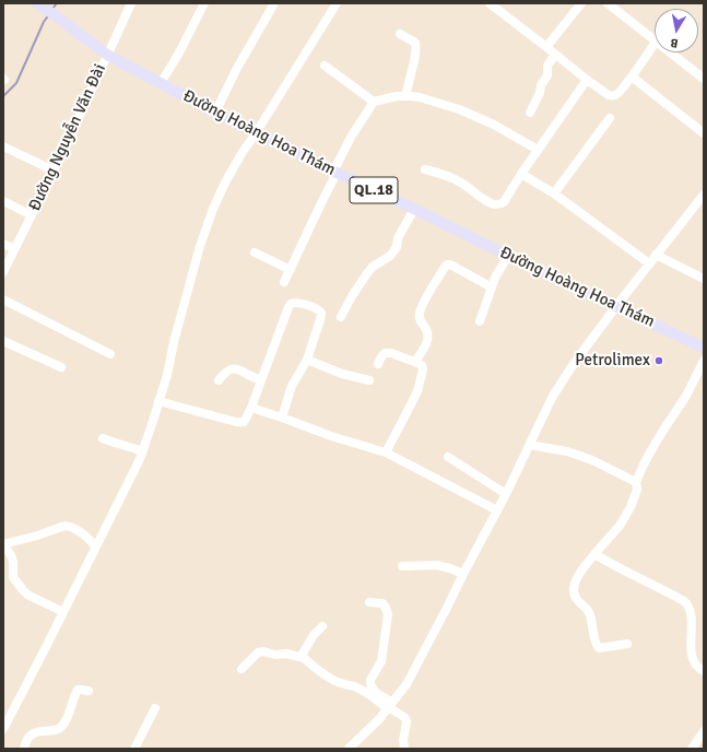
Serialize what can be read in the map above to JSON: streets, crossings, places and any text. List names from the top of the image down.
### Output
{
  "streets": {
    "main road": ["Đường Hoàng Hoa Thám", "QL.18"],
    "street": ["Đường Nguyễn Văn Đài"]
  },
  "crossings": [
    ["Đường Hoàng Hoa Thám", "Đường Nguyễn Văn Đài"]
  ],
  "places": ["Petrolimex"],
  "north": "bottom"
}
